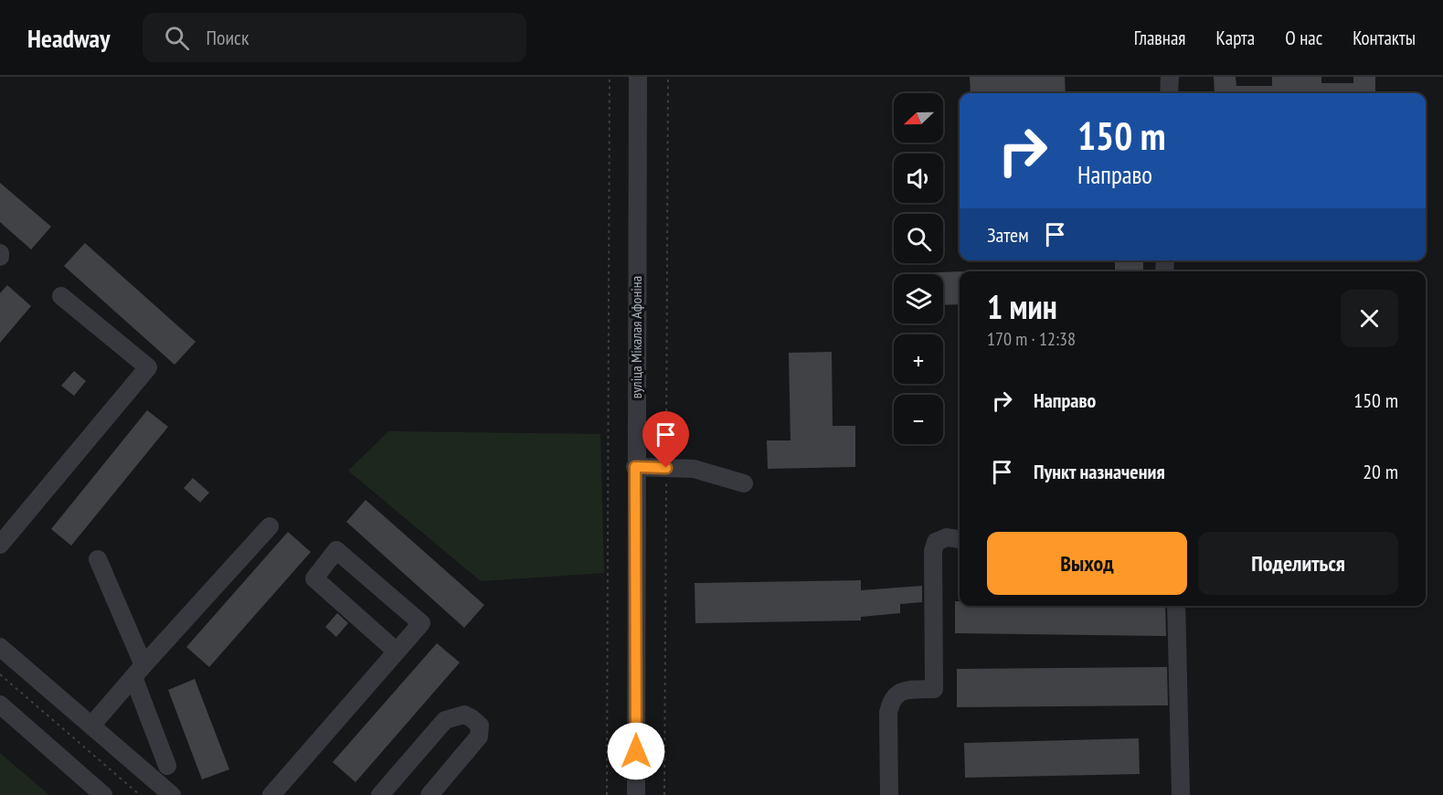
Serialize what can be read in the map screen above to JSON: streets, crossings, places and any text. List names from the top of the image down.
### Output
{
  "streets": {
    "street": ["вуліца Мікалая Афоніна"]
  },
  "north": "left",
  "page": {
    "header": "Headway",
    "search": "Поиск",
    "nav": [
      "Главная",
      "Карта",
      "О нас",
      "Контакты"
    ],
    "map_buttons": ["+", "−"],
    "turn": ["150 m", "Направо"],
    "then": "Затем",
    "heading": ["1 мин", "170 m · 12:38"],
    "list": [
      {
        "name": "Направо",
        "value": "150 m"
      },
      {
        "name": "Пункт назначения",
        "value": "20 m"
      }
    ],
    "buttons": ["Выход", "Поделиться"]
  }
}
